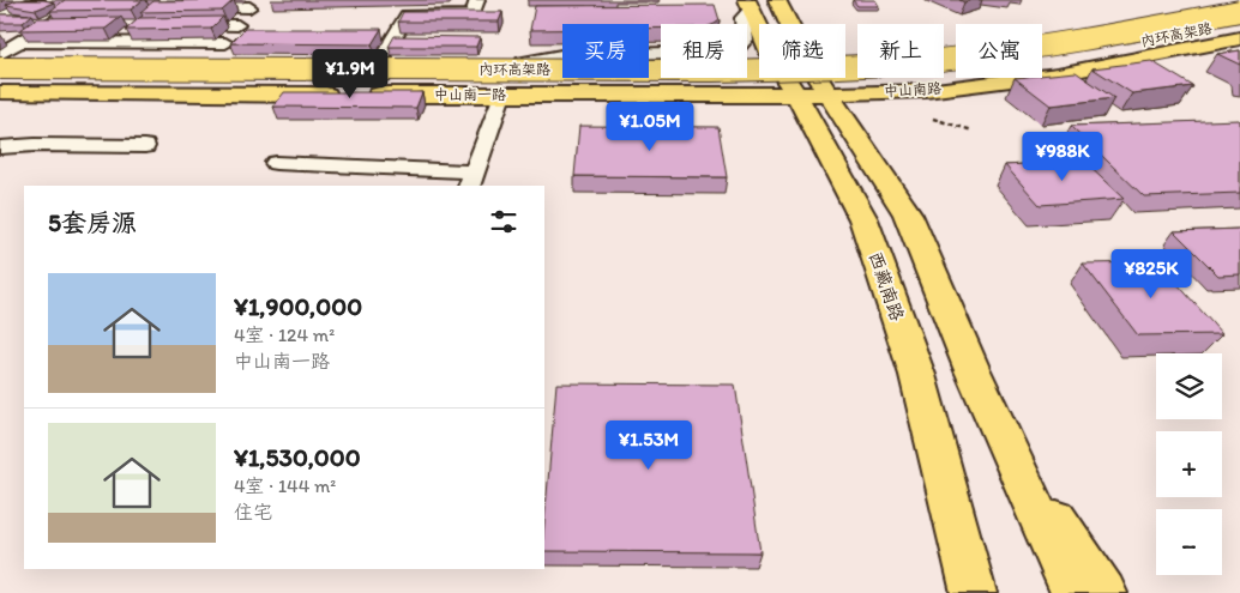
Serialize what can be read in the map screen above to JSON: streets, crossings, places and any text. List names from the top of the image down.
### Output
{
  "streets": {
    "highway": ["内环高架路"],
    "main road": ["中山南路", "中山南一路", "西藏南路"]
  },
  "crossings": [
    ["内环高架路", "中山南一路"],
    ["中山南路", "中山南一路"],
    ["中山南路", "西藏南路"],
    ["中山南一路", "西藏南路"]
  ],
  "page": {
    "chip": [
      "买房",
      "租房",
      "筛选",
      "新上",
      "公寓"
    ],
    "price": [
      "¥1.9M",
      "¥1.05M",
      "¥988K",
      "¥825K",
      "¥1.53M"
    ],
    "heading": "5套房源",
    "list": [
      {
        "name": "¥1,900,000",
        "note": "4室 · 124 m² · 中山南一路"
      },
      {
        "name": "¥1,530,000",
        "note": "4室 · 144 m² · 住宅"
      }
    ],
    "map_buttons": ["+", "−"]
  }
}
